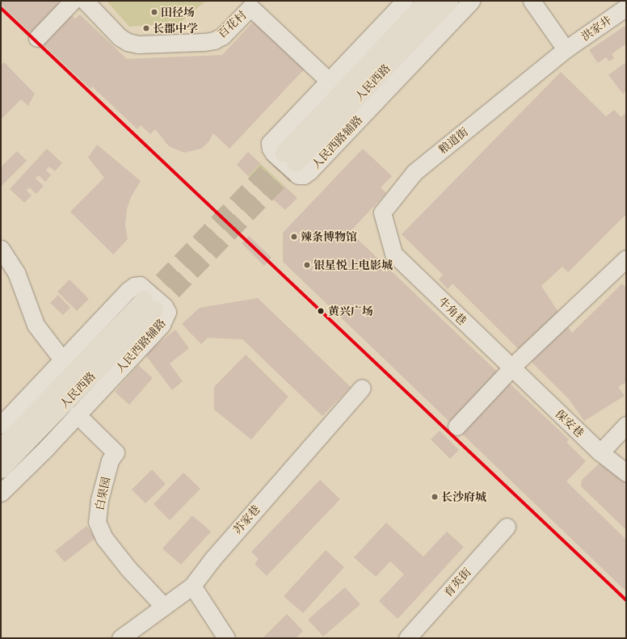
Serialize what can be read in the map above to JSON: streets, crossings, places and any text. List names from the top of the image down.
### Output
{
  "streets": {
    "main road": ["人民西路"],
    "street": [
      "百花村",
      "洪家井",
      "粮道街",
      "人民西路辅路",
      "牛角巷",
      "保安巷",
      "白果园",
      "苏家巷",
      "育英街"
    ]
  },
  "crossings": [
    ["百花村", "人民西路辅路"],
    ["洪家井", "粮道街"],
    ["粮道街", "牛角巷"],
    ["人民西路辅路", "白果园"],
    ["牛角巷", "保安巷"],
    ["白果园", "苏家巷"]
  ],
  "places": [
    "田径场",
    "长郡中学",
    "辣条博物馆",
    "银星悦上电影城",
    "黄兴广场",
    "长沙府城"
  ]
}
